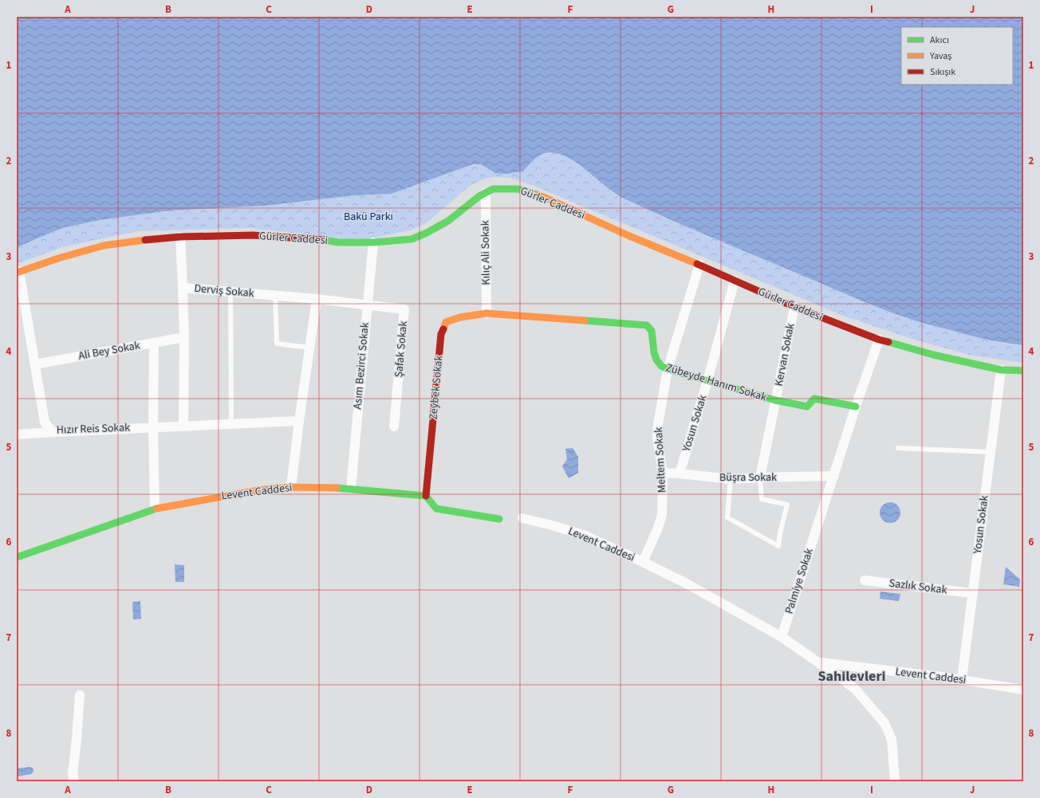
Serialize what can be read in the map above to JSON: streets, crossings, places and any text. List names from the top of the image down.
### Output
{
  "streets": {
    "street": [
      "Gürler Caddesi",
      "Kılıç Ali Sokak",
      "Derviş Sokak",
      "Şafak Sokak",
      "Ali Bey Sokak",
      "Kervan Sokak",
      "Asım Bezirci Sokak",
      "Zübeyde Hanım Sokak",
      "Zeybek Sokak",
      "Yosun Sokak",
      "Hızır Reis Sokak",
      "Meltem Sokak",
      "Büşra Sokak",
      "Levent Caddesi",
      "Palmiye Sokak",
      "Sazlık Sokak"
    ]
  },
  "crossings": [
    ["Gürler Caddesi", "Kılıç Ali Sokak"],
    ["Gürler Caddesi", "Derviş Sokak"],
    ["Gürler Caddesi", "Kervan Sokak"],
    ["Gürler Caddesi", "Asım Bezirci Sokak"],
    ["Gürler Caddesi", "Yosun Sokak"],
    ["Gürler Caddesi", "Hızır Reis Sokak"],
    ["Gürler Caddesi", "Meltem Sokak"],
    ["Gürler Caddesi", "Palmiye Sokak"],
    ["Kılıç Ali Sokak", "Zübeyde Hanım Sokak"],
    ["Kılıç Ali Sokak", "Zeybek Sokak"],
    ["Derviş Sokak", "Şafak Sokak"],
    ["Derviş Sokak", "Asım Bezirci Sokak"],
    ["Şafak Sokak", "Asım Bezirci Sokak"],
    ["Ali Bey Sokak", "Hızır Reis Sokak"],
    ["Kervan Sokak", "Zübeyde Hanım Sokak"],
    ["Kervan Sokak", "Büşra Sokak"],
    ["Asım Bezirci Sokak", "Levent Caddesi"],
    ["Zübeyde Hanım Sokak", "Zeybek Sokak"],
    ["Zübeyde Hanım Sokak", "Yosun Sokak"],
    ["Zübeyde Hanım Sokak", "Meltem Sokak"],
    ["Zübeyde Hanım Sokak", "Palmiye Sokak"],
    ["Zeybek Sokak", "Levent Caddesi"],
    ["Yosun Sokak", "Büşra Sokak"],
    ["Yosun Sokak", "Levent Caddesi"],
    ["Yosun Sokak", "Sazlık Sokak"],
    ["Meltem Sokak", "Büşra Sokak"],
    ["Meltem Sokak", "Levent Caddesi"],
    ["Büşra Sokak", "Palmiye Sokak"],
    ["Levent Caddesi", "Palmiye Sokak"]
  ],
  "districts": ["Sahilevleri"],
  "parks": ["Bakü Parkı"],
  "legend": ["Akıcı", "Yavaş", "Sıkışık"],
  "grid": {
    "columns": [
      "A",
      "B",
      "C",
      "D",
      "E",
      "F",
      "G",
      "H",
      "I",
      "J"
    ],
    "rows": [
      "1",
      "2",
      "3",
      "4",
      "5",
      "6",
      "7",
      "8"
    ]
  }
}
